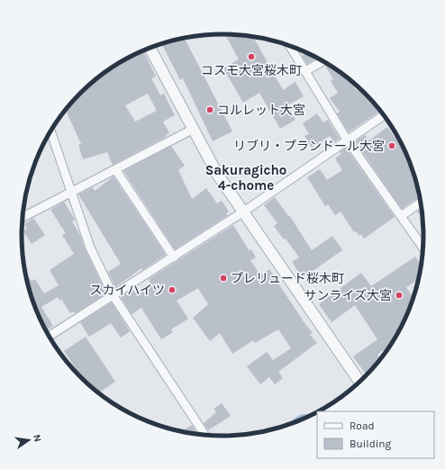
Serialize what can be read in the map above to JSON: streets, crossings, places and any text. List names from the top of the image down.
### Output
{
  "districts": ["Sakuragicho 4-chome"],
  "places": [
    "コスモ大宮桜木町",
    "コルレット大宮",
    "リブリ・プランドール大宮",
    "プレリュード桜木町",
    "スカイハイツ",
    "サンライズ大宮"
  ],
  "legend": ["Road", "Building"],
  "north": "right"
}
